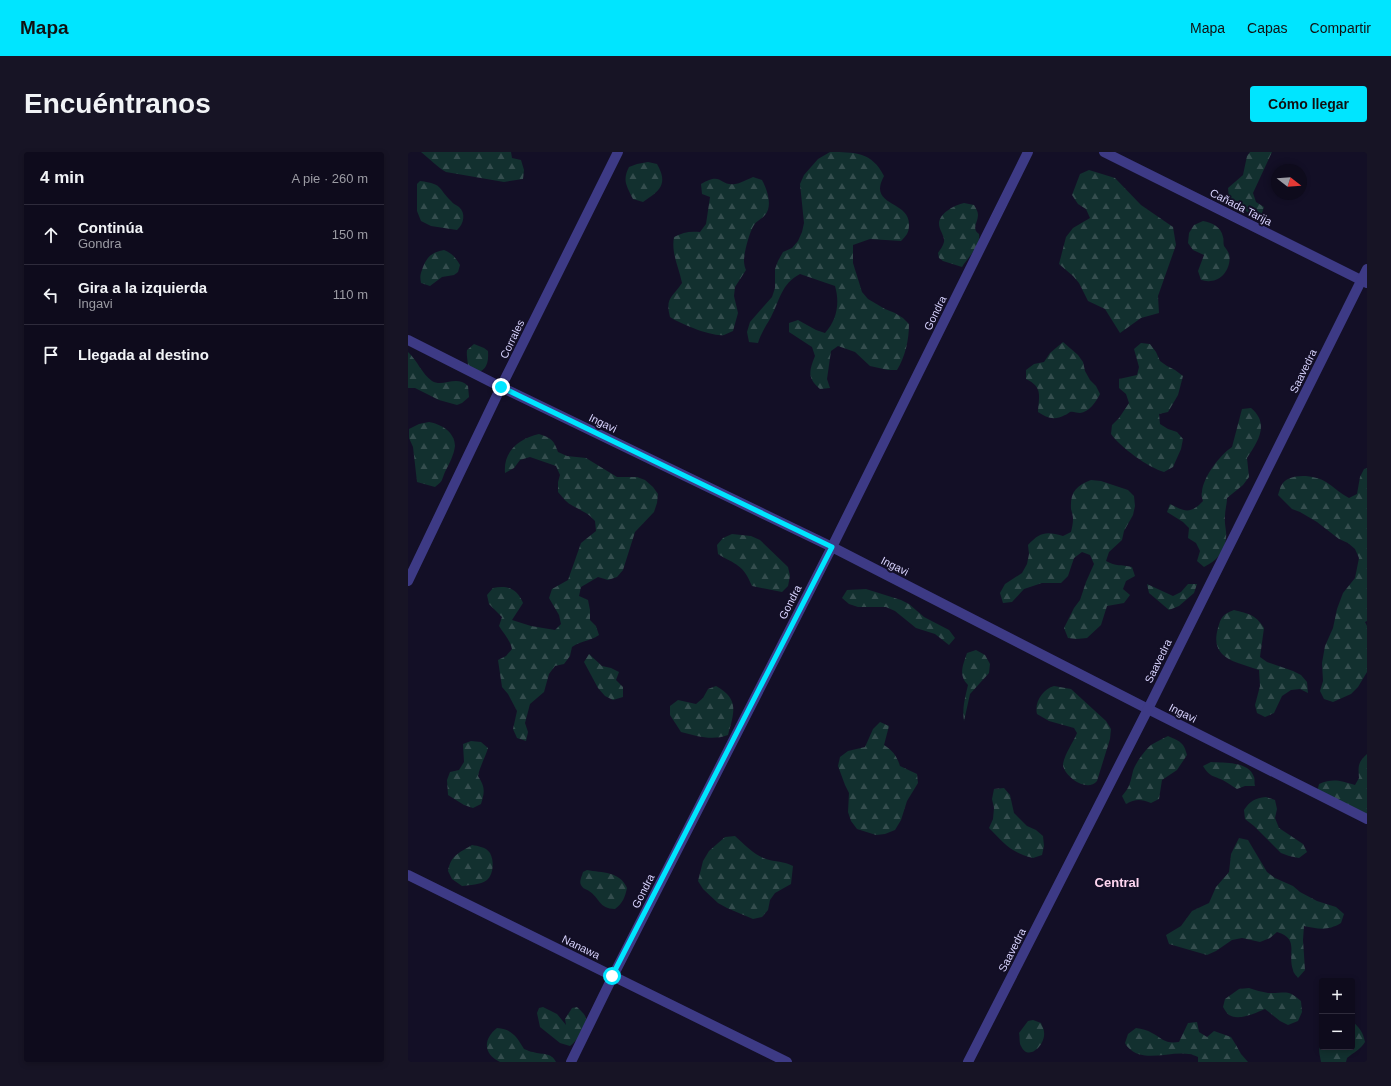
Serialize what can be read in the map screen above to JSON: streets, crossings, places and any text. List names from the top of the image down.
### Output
{
  "streets": {
    "street": [
      "Cañada Tarija",
      "Gondra",
      "Corrales",
      "Saavedra",
      "Ingavi",
      "Nanawa"
    ]
  },
  "crossings": [
    ["Cañada Tarija", "Saavedra"],
    ["Gondra", "Ingavi"],
    ["Gondra", "Nanawa"],
    ["Corrales", "Ingavi"],
    ["Saavedra", "Ingavi"]
  ],
  "districts": ["Central"],
  "north": "right",
  "page": {
    "header": "Mapa",
    "nav": ["Mapa", "Capas", "Compartir"],
    "buttons": "Cómo llegar",
    "title": "Encuéntranos",
    "heading": ["4 min", "A pie · 260 m"],
    "list": [
      ["Continúa", "Gondra", "150 m"],
      ["Gira a la izquierda", "Ingavi", "110 m"],
      "Llegada al destino"
    ],
    "map_buttons": ["+", "−"]
  }
}
